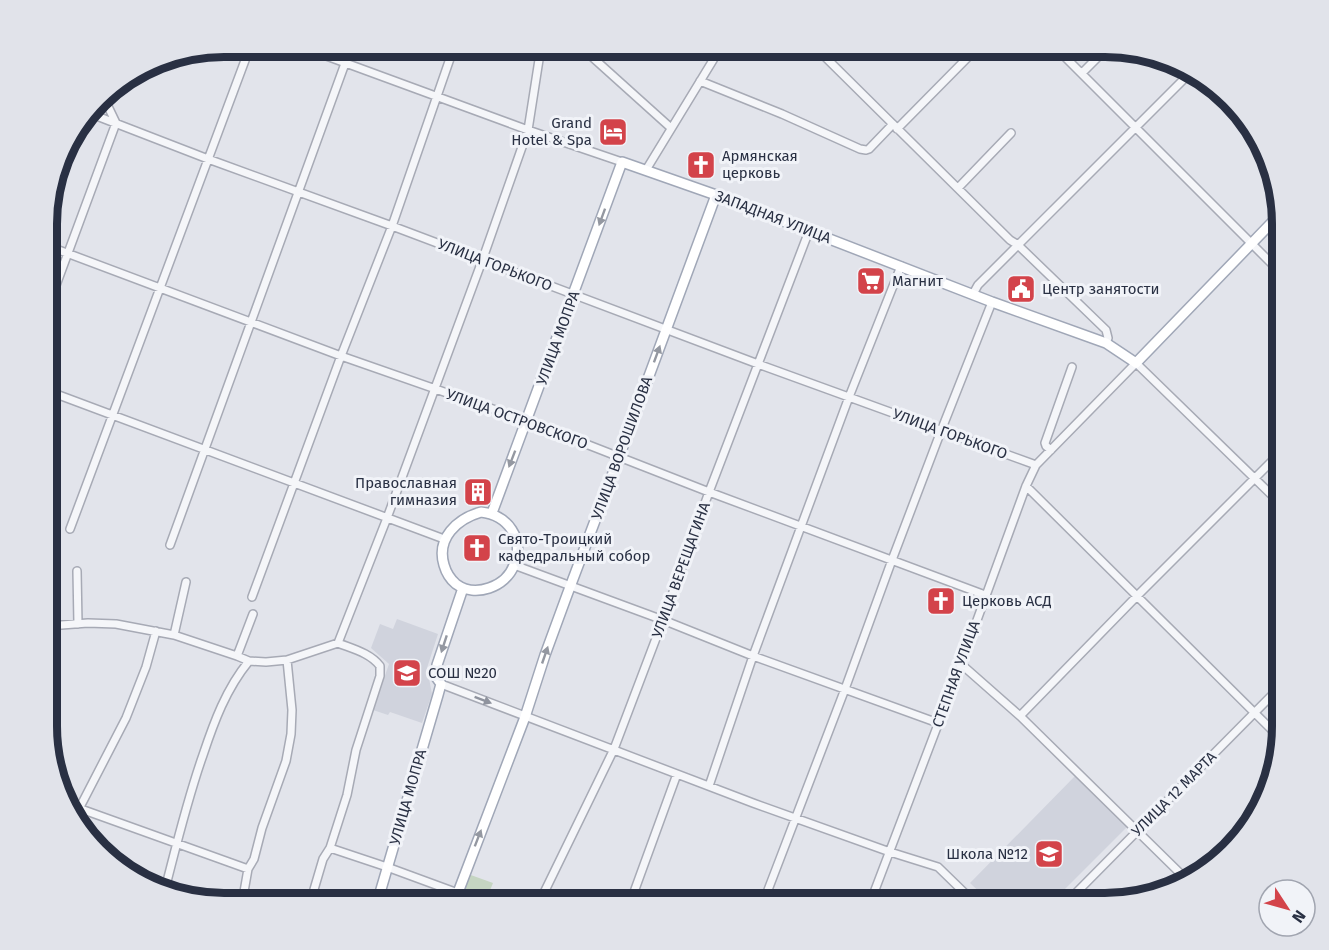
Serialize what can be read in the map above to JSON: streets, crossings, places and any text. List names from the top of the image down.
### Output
{
  "streets": {
    "main road": [
      "ЗАПАДНАЯ УЛИЦА",
      "УЛИЦА МОПРА",
      "УЛИЦА ВОРОШИЛОВА",
      "СТЕПНАЯ УЛИЦА"
    ],
    "street": [
      "УЛИЦА ГОРЬКОГО",
      "УЛИЦА ОСТРОВСКОГО",
      "УЛИЦА ВЕРЕЩАГИНА",
      "УЛИЦА 12 МАРТА"
    ]
  },
  "crossings": [
    ["ЗАПАДНАЯ УЛИЦА", "УЛИЦА МОПРА"],
    ["ЗАПАДНАЯ УЛИЦА", "УЛИЦА ВОРОШИЛОВА"],
    ["ЗАПАДНАЯ УЛИЦА", "УЛИЦА ВЕРЕЩАГИНА"],
    ["ЗАПАДНАЯ УЛИЦА", "СТЕПНАЯ УЛИЦА"],
    ["УЛИЦА ГОРЬКОГО", "УЛИЦА МОПРА"],
    ["УЛИЦА ГОРЬКОГО", "УЛИЦА ВОРОШИЛОВА"],
    ["УЛИЦА ГОРЬКОГО", "УЛИЦА ВЕРЕЩАГИНА"],
    ["УЛИЦА ГОРЬКОГО", "СТЕПНАЯ УЛИЦА"],
    ["УЛИЦА МОПРА", "УЛИЦА ОСТРОВСКОГО"],
    ["УЛИЦА ОСТРОВСКОГО", "УЛИЦА ВОРОШИЛОВА"],
    ["УЛИЦА ОСТРОВСКОГО", "УЛИЦА ВЕРЕЩАГИНА"],
    ["УЛИЦА ОСТРОВСКОГО", "СТЕПНАЯ УЛИЦА"]
  ],
  "one_way": ["УЛИЦА МОПРА", "УЛИЦА ВОРОШИЛОВА"],
  "places": {
    "hotel": ["Grand Hotel & Spa"],
    "church": ["Армянская церковь", "Свято-Троицкий кафедральный собор", "Церковь АСД"],
    "supermarket": ["Магнит"],
    "public building": ["Центр занятости"],
    "building": ["Православная гимназия"],
    "school or university": ["СОШ №20", "Школа №12"]
  },
  "north": "bottom right"
}
